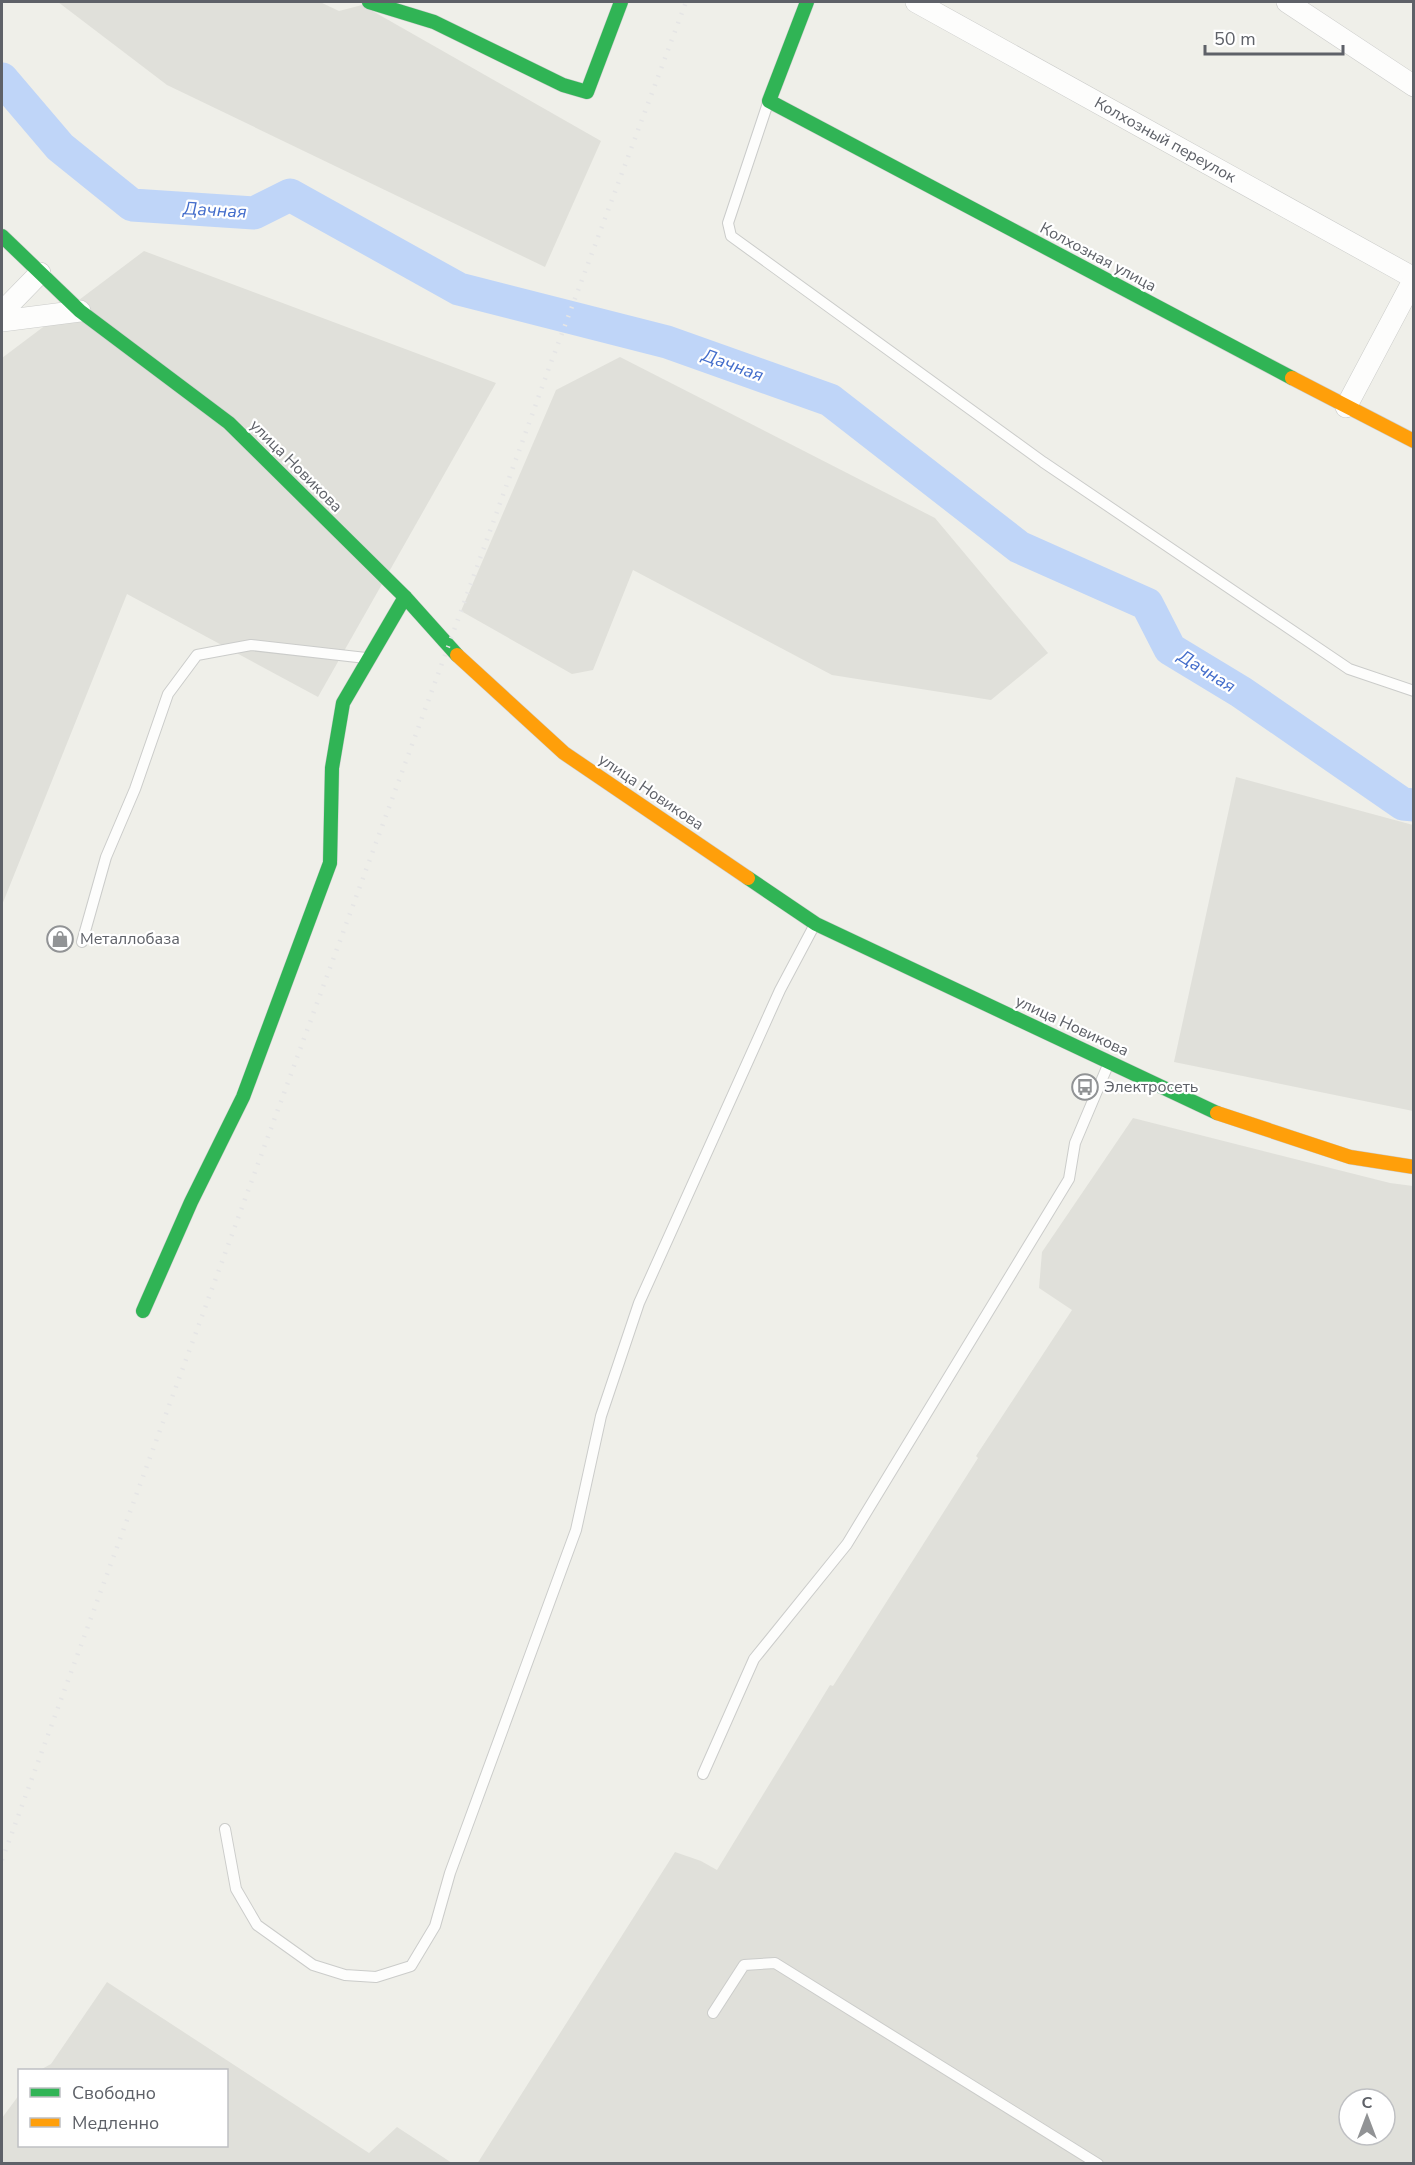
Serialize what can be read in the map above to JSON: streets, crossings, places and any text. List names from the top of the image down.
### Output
{
  "streets": {
    "street": ["Колхозный переулок", "Колхозная улица", "улица Новикова"]
  },
  "crossings": [
    ["Колхозный переулок", "Колхозная улица"]
  ],
  "water": ["Дачная"],
  "places": {
    "shop": ["Металлобаза"],
    "bus stop": ["Электросеть"]
  },
  "legend": ["Свободно", "Медленно"],
  "scale_bar": "50 m",
  "north": "top"
}
